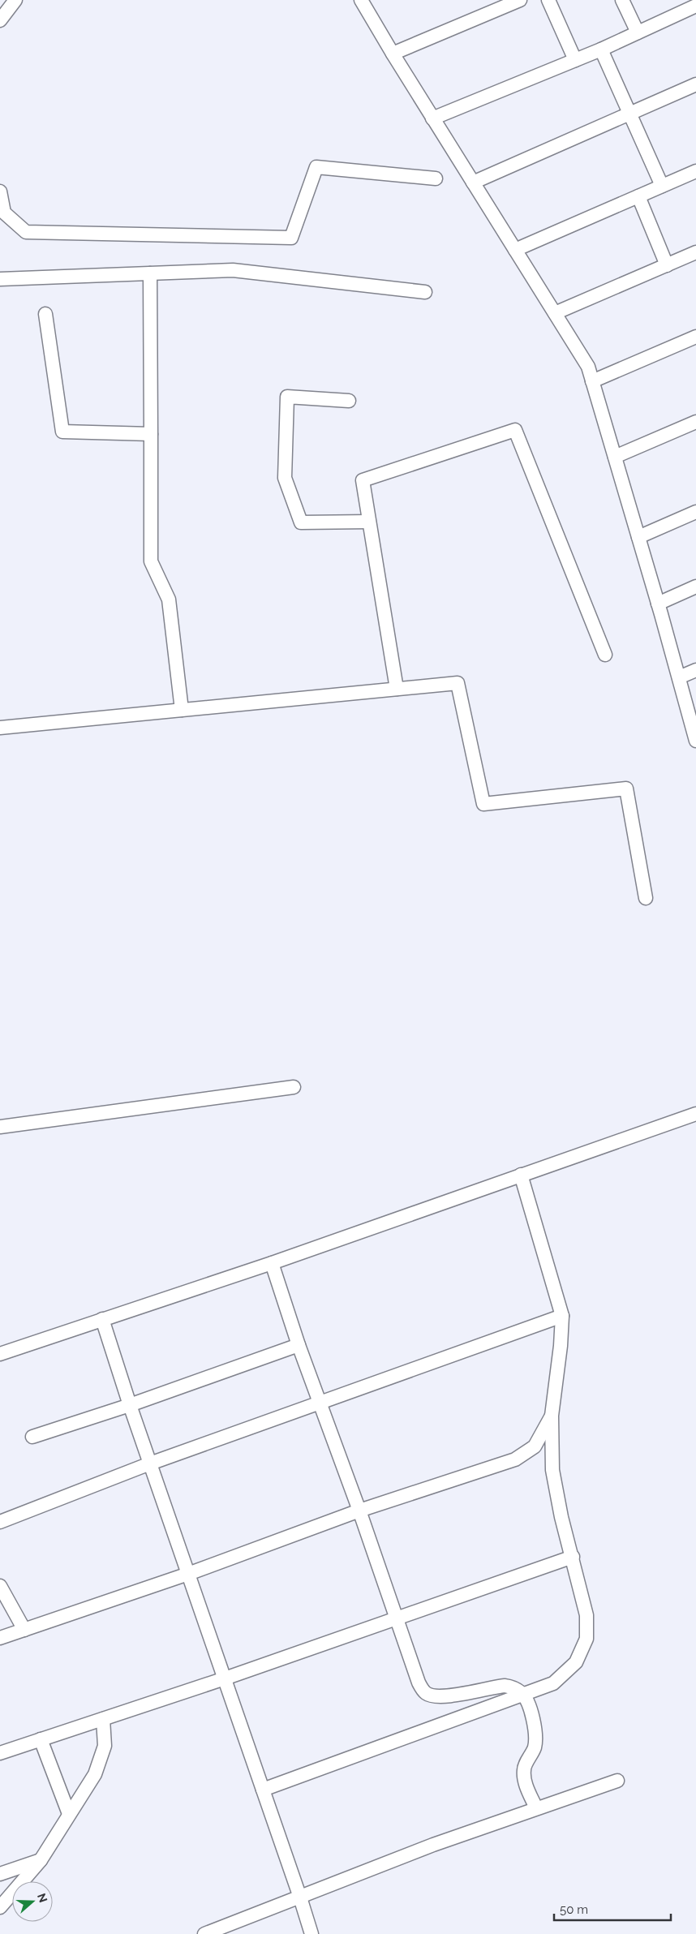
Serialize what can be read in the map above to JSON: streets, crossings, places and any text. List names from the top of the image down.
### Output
{
  "scale_bar": "50 m",
  "north": "right"
}
